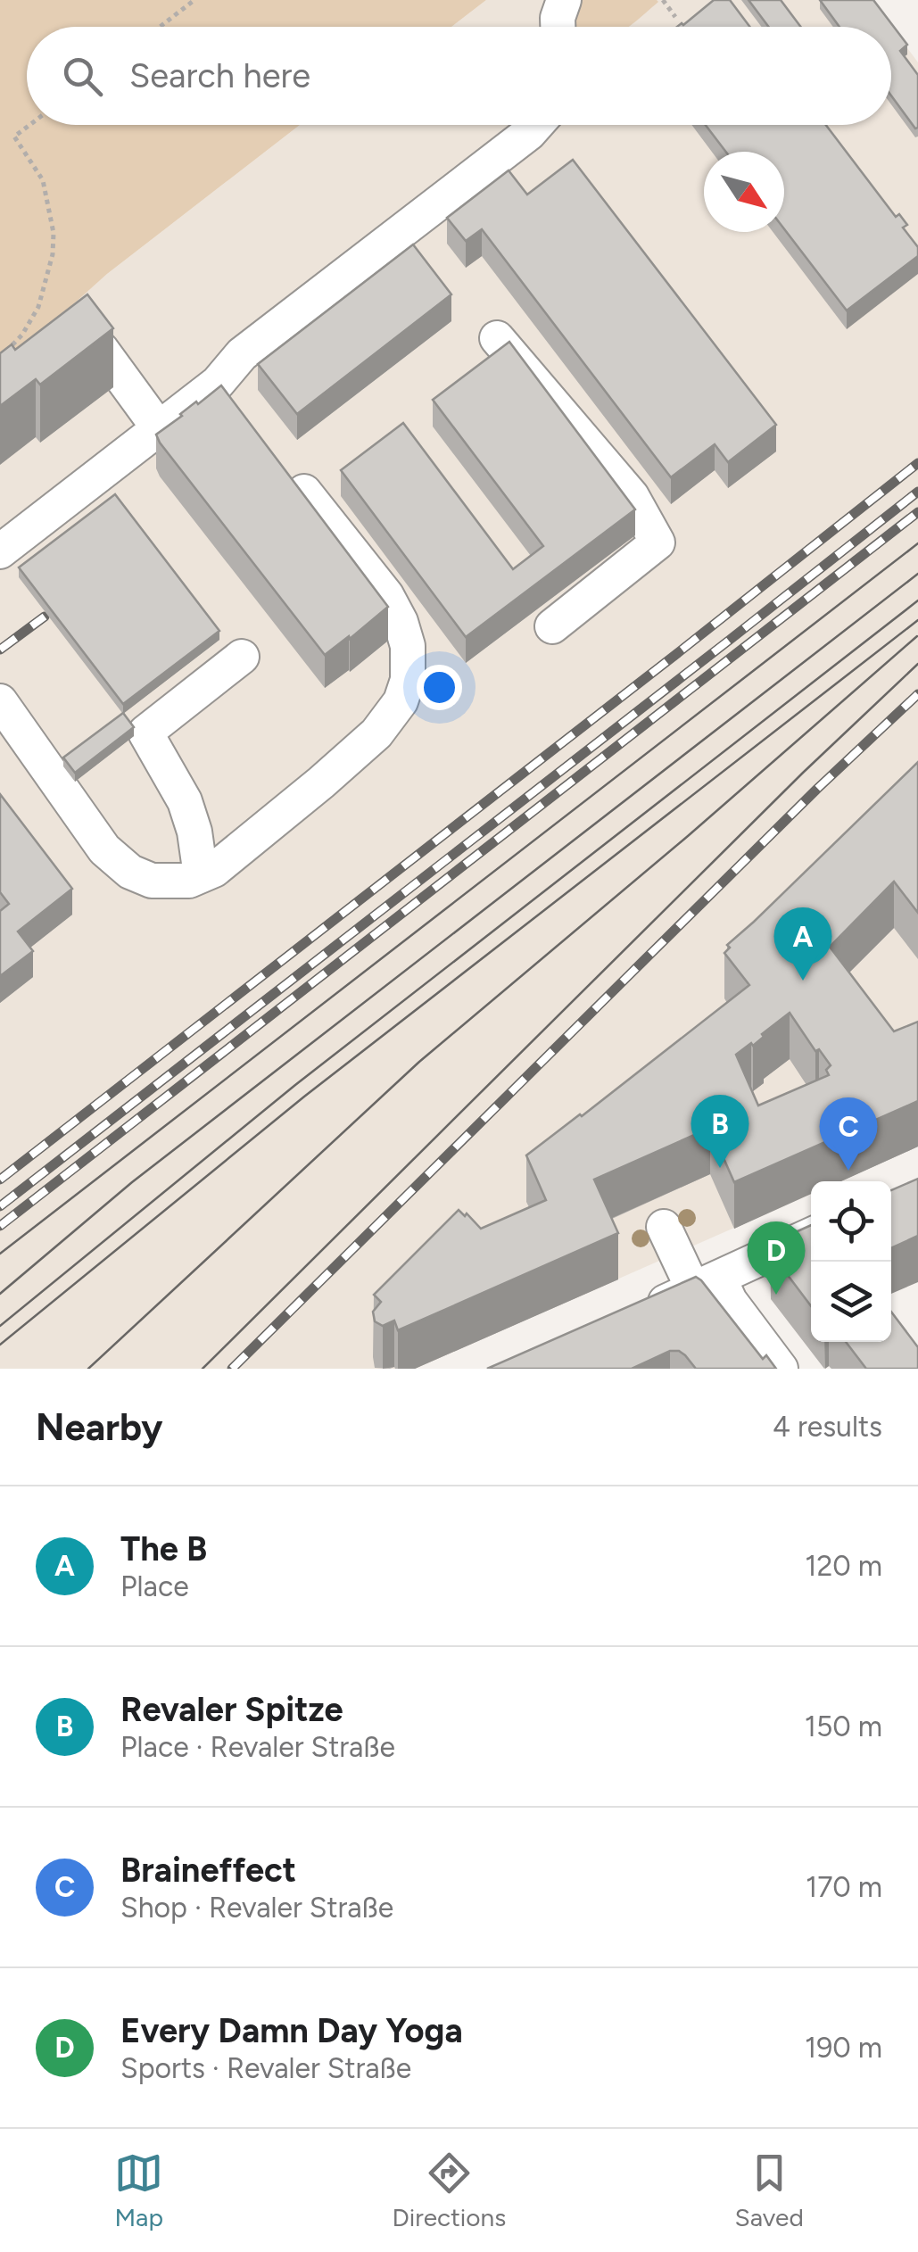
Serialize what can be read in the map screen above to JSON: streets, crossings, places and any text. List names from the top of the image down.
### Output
{
  "north": "bottom right",
  "page": {
    "search": "Search here",
    "pins": [
      "A",
      "B",
      "C",
      "D"
    ],
    "heading": ["Nearby", "4 results"],
    "list": [
      {
        "mark": "A",
        "name": "The B",
        "note": "Place",
        "value": "120 m"
      },
      {
        "mark": "B",
        "name": "Revaler Spitze",
        "note": "Place · Revaler Straße",
        "value": "150 m"
      },
      {
        "mark": "C",
        "name": "Braineffect",
        "note": "Shop · Revaler Straße",
        "value": "170 m"
      },
      {
        "mark": "D",
        "name": "Every Damn Day Yoga",
        "note": "Sports · Revaler Straße",
        "value": "190 m"
      }
    ],
    "nav": ["Map", "Directions", "Saved"]
  }
}
